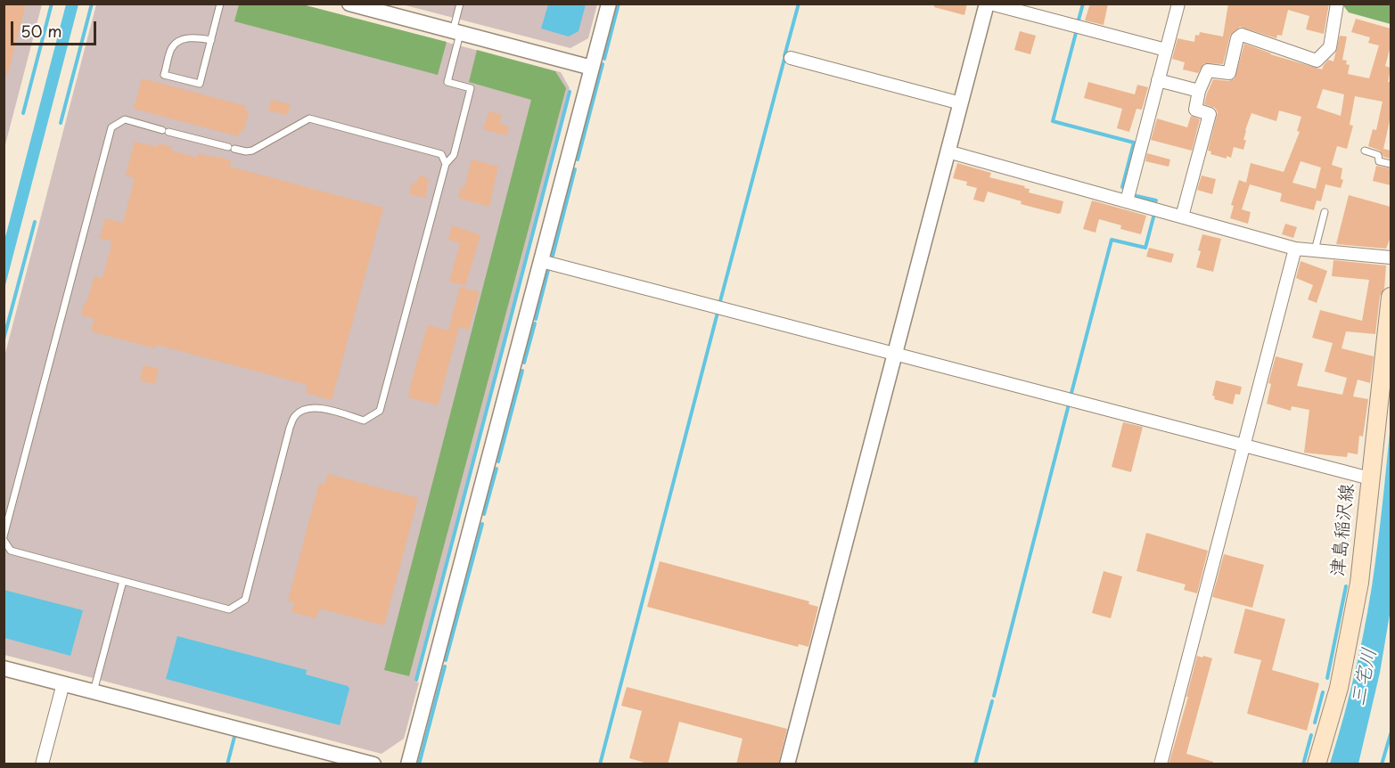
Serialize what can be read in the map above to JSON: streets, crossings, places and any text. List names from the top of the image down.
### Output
{
  "streets": {
    "main road": ["津島稲沢線"]
  },
  "water": ["三宅川"],
  "scale_bar": "50 m"
}
